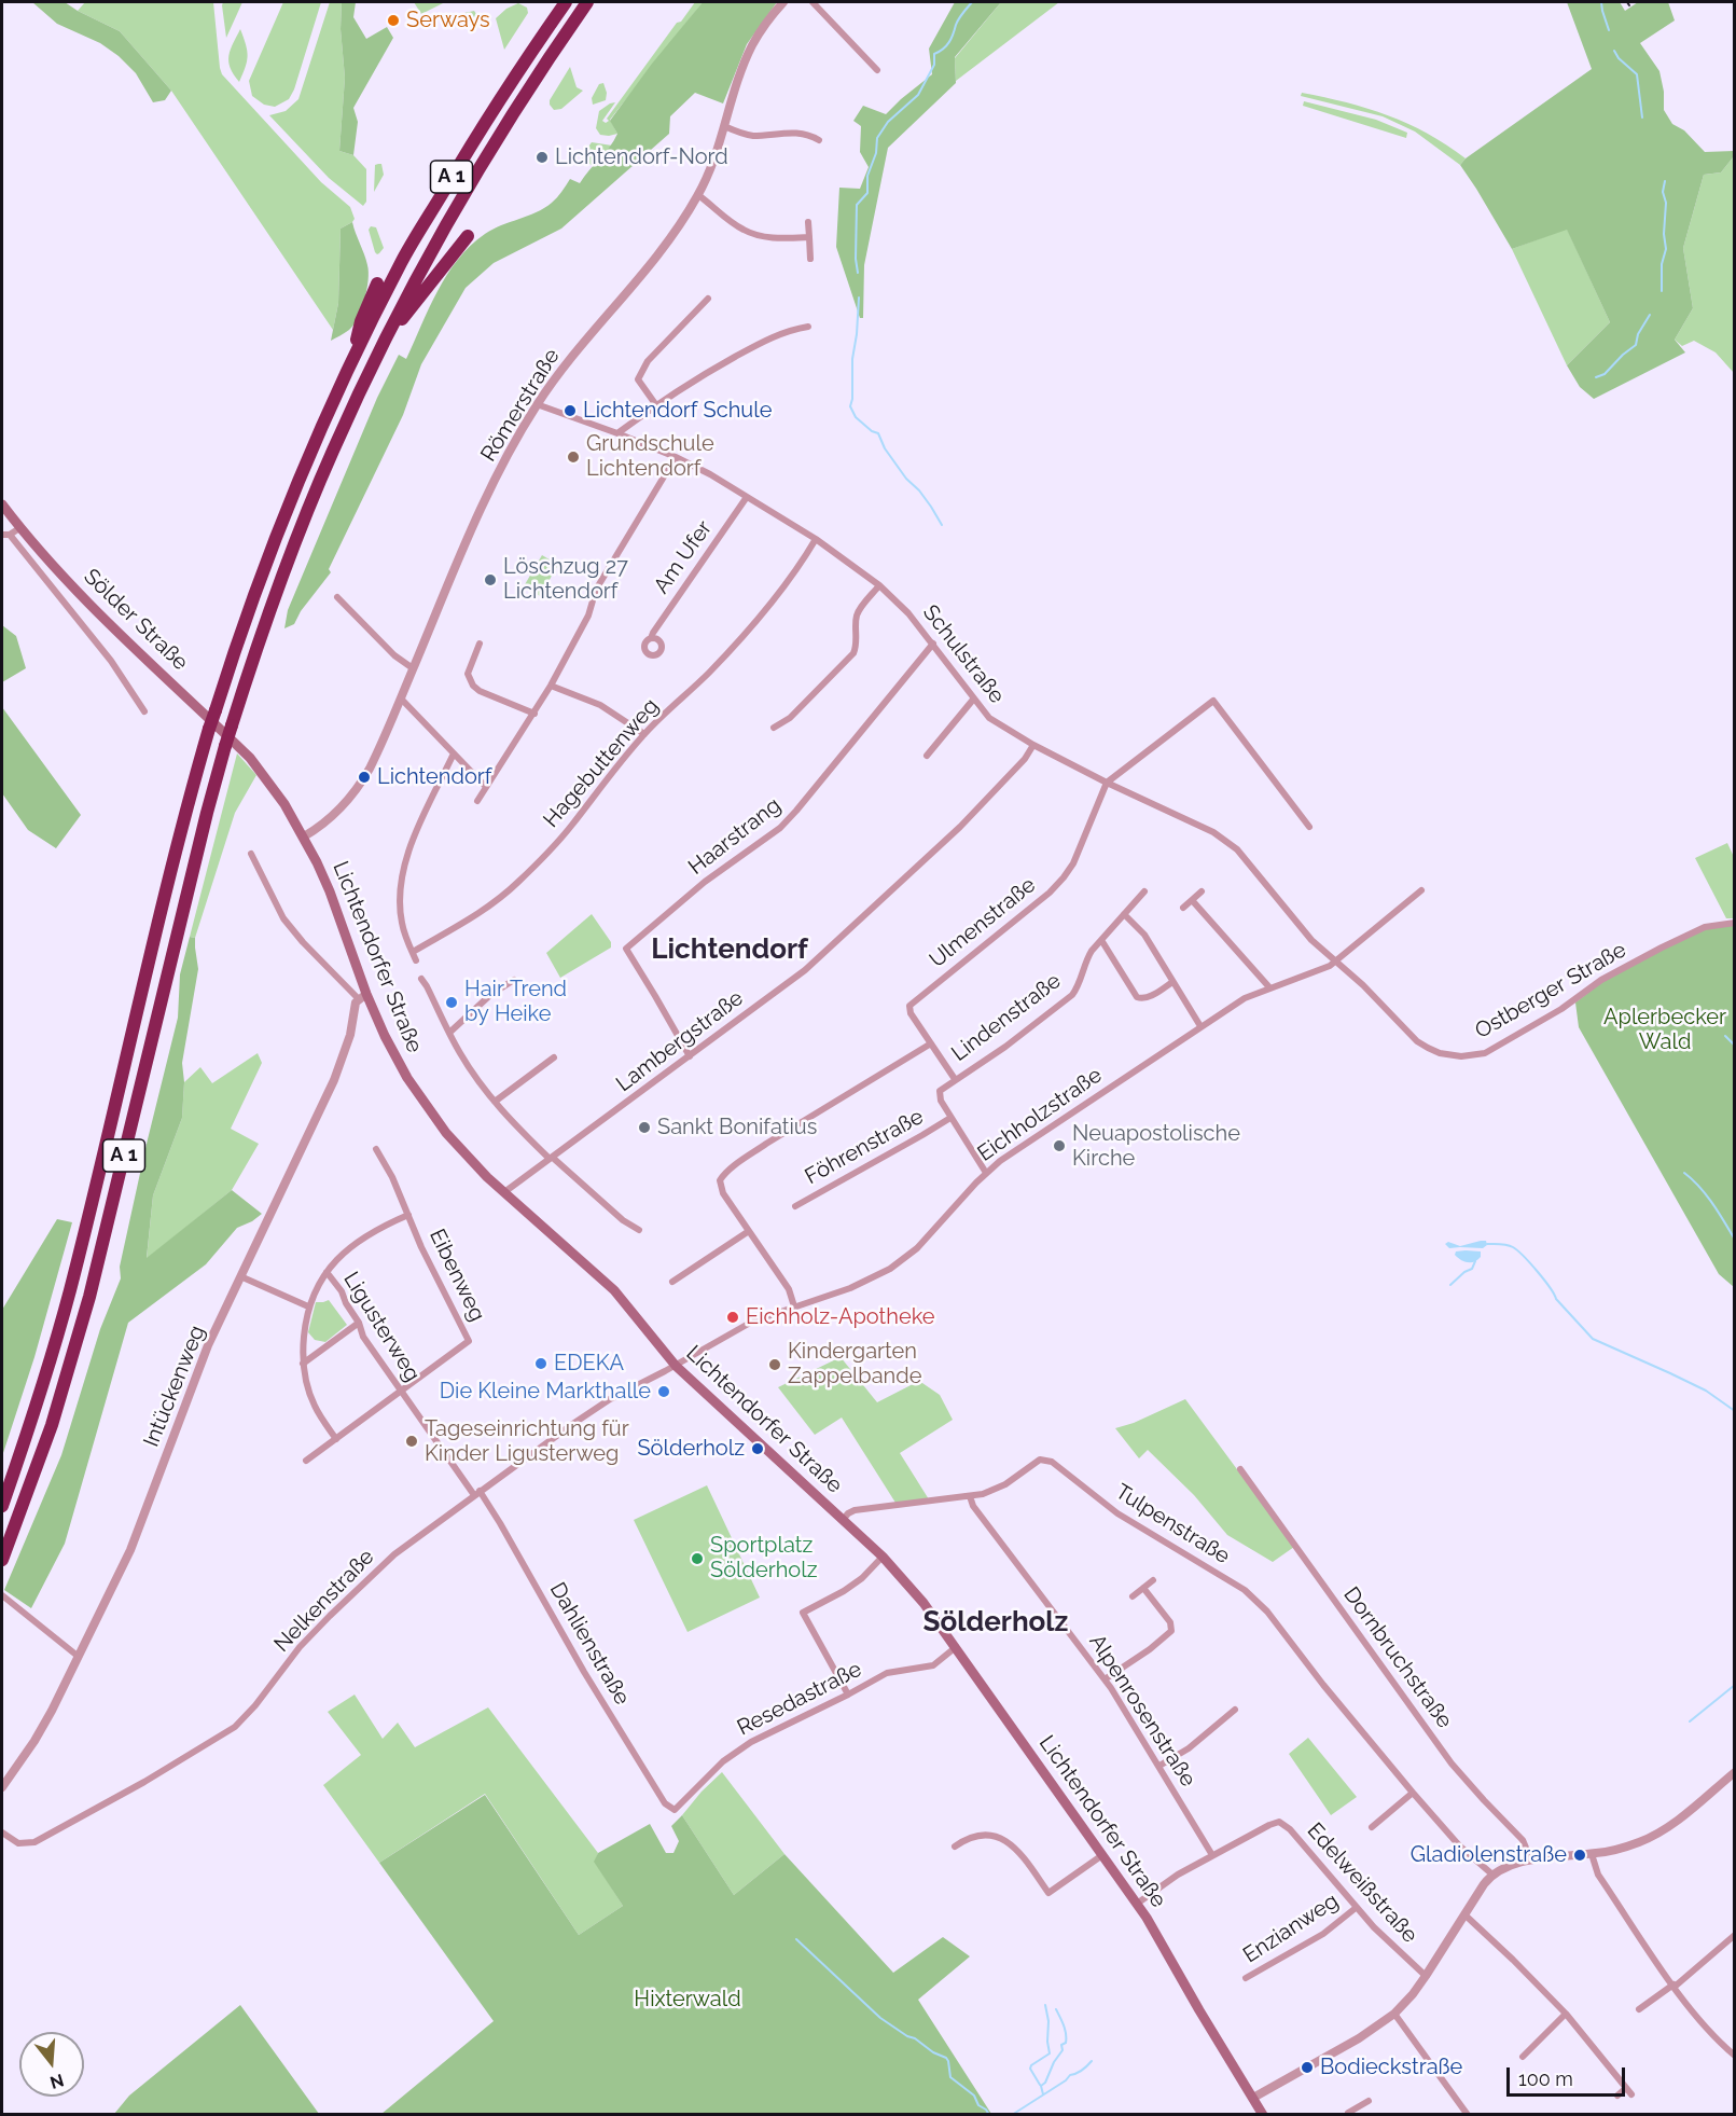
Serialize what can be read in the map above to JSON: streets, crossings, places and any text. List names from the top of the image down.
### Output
{
  "streets": {
    "highway": ["A 1"],
    "main road": ["Sölder Straße", "Lichtendorfer Straße"],
    "street": [
      "Römerstraße",
      "Am Ufer",
      "Schulstraße",
      "Hagebuttenweg",
      "Haarstrang",
      "Ulmenstraße",
      "Ostberger Straße",
      "Lindenstraße",
      "Lambergstraße",
      "Eichholzstraße",
      "Föhrenstraße",
      "Eibenweg",
      "Ligusterweg",
      "Intückenweg",
      "Tulpenstraße",
      "Nelkenstraße",
      "Dahlienstraße",
      "Dornbruchstraße",
      "Resedastraße",
      "Alpenrosenstraße",
      "Edelweißstraße",
      "Enzianweg"
    ]
  },
  "crossings": [
    ["Römerstraße", "Schulstraße"],
    ["Römerstraße", "Lichtendorfer Straße"],
    ["Am Ufer", "Schulstraße"],
    ["Sölder Straße", "Lichtendorfer Straße"],
    ["Schulstraße", "Hagebuttenweg"],
    ["Schulstraße", "Haarstrang"],
    ["Schulstraße", "Ulmenstraße"],
    ["Schulstraße", "Ostberger Straße"],
    ["Schulstraße", "Lambergstraße"],
    ["Schulstraße", "Eichholzstraße"],
    ["Haarstrang", "Lambergstraße"],
    ["Ulmenstraße", "Lindenstraße"],
    ["Lichtendorfer Straße", "Lambergstraße"],
    ["Lichtendorfer Straße", "Eichholzstraße"],
    ["Lichtendorfer Straße", "Intückenweg"],
    ["Lichtendorfer Straße", "Tulpenstraße"],
    ["Lichtendorfer Straße", "Nelkenstraße"],
    ["Lichtendorfer Straße", "Resedastraße"],
    ["Lichtendorfer Straße", "Edelweißstraße"],
    ["Ostberger Straße", "Eichholzstraße"],
    ["Lindenstraße", "Eichholzstraße"],
    ["Lindenstraße", "Föhrenstraße"],
    ["Eichholzstraße", "Nelkenstraße"],
    ["Eibenweg", "Ligusterweg"],
    ["Ligusterweg", "Nelkenstraße"],
    ["Ligusterweg", "Dahlienstraße"],
    ["Tulpenstraße", "Alpenrosenstraße"],
    ["Nelkenstraße", "Dahlienstraße"],
    ["Dahlienstraße", "Resedastraße"],
    ["Alpenrosenstraße", "Edelweißstraße"],
    ["Edelweißstraße", "Enzianweg"]
  ],
  "districts": ["Lichtendorf", "Sölderholz"],
  "parks": ["Aplerbecker Wald", "Hixterwald"],
  "places": [
    "Serways",
    "Lichtendorf-Nord",
    "Lichtendorf Schule",
    "Grundschule Lichtendorf",
    "Löschzug 27 Lichtendorf",
    "Lichtendorf",
    "Hair Trend by Heike",
    "Sankt Bonifatius",
    "Neuapostolische Kirche",
    "Eichholz-Apotheke",
    "EDEKA",
    "Kindergarten Zappelbande",
    "Die Kleine Markthalle",
    "Tageseinrichtung für Kinder Ligusterweg",
    "Sölderholz",
    "Sportplatz Sölderholz",
    "Gladiolenstraße",
    "Bodieckstraße"
  ],
  "scale_bar": "100 m",
  "north": "bottom"
}
